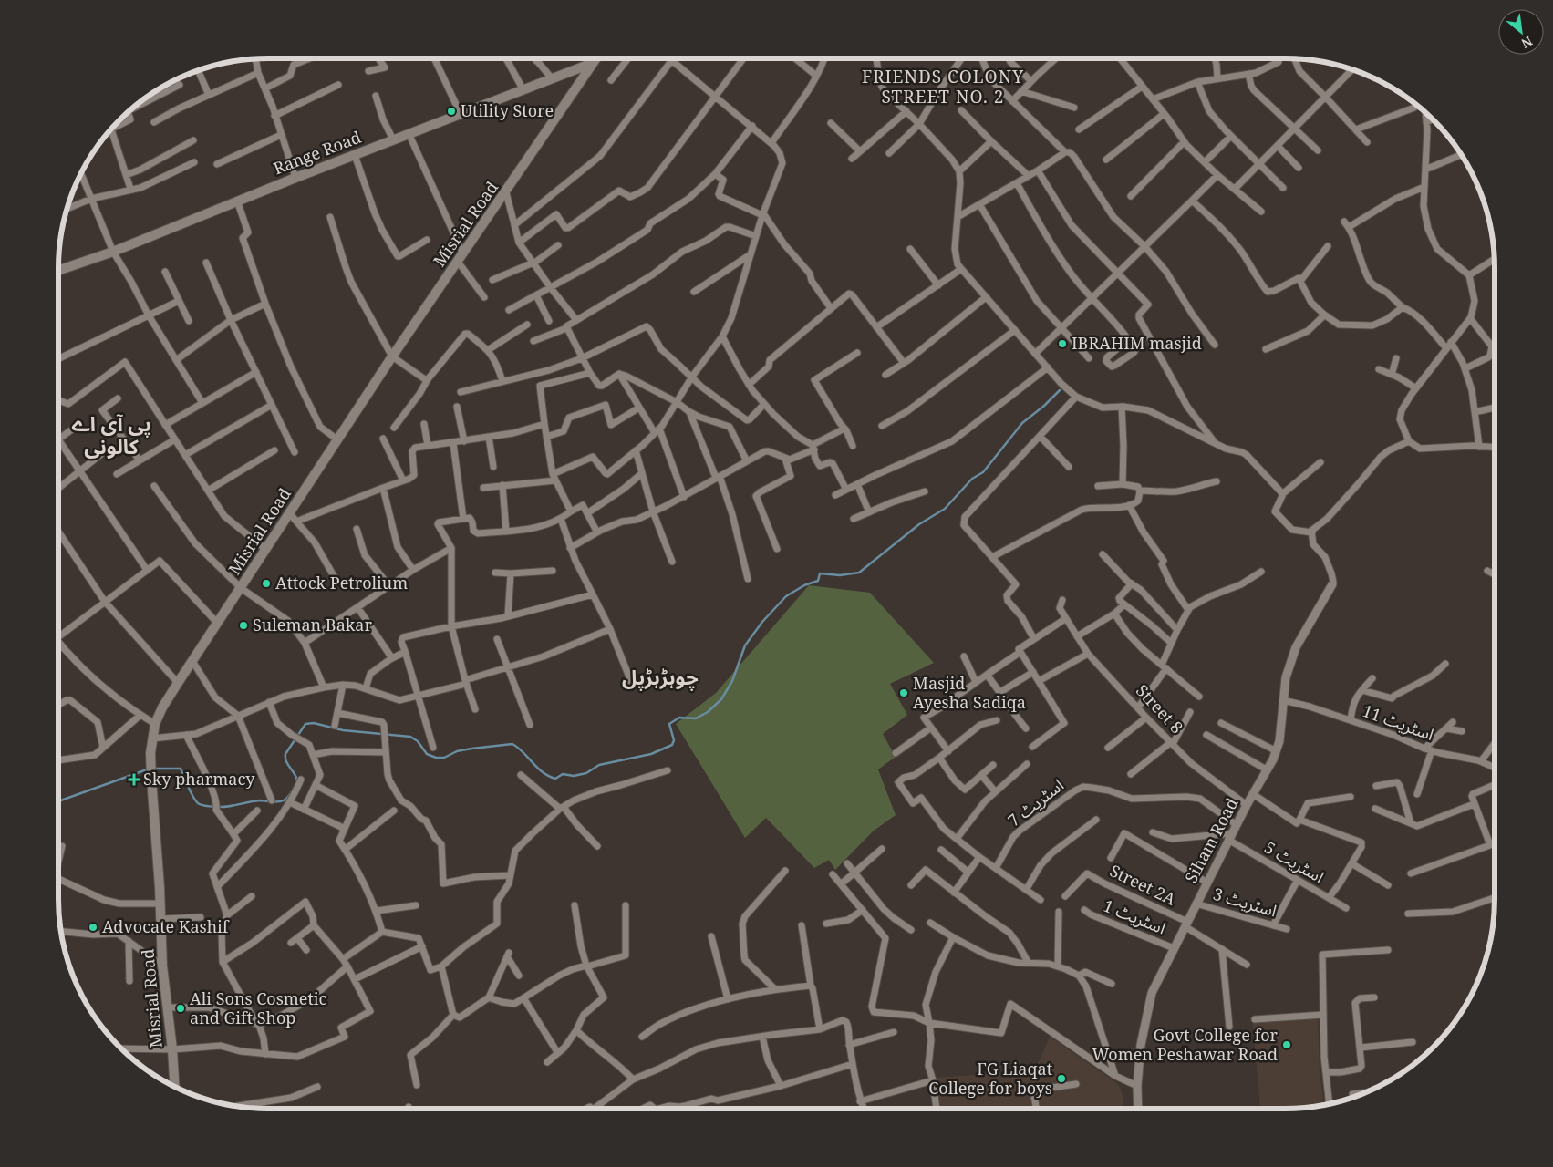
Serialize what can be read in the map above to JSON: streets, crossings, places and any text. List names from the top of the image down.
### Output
{
  "streets": {
    "main road": ["Range Road", "Misrial Road"],
    "street": [
      "Street 8",
      "اسٹریٹ 11",
      "اسٹریٹ 7",
      "Siham Road",
      "اسٹریٹ 5",
      "Street 2A",
      "اسٹریٹ 3",
      "اسٹریٹ 1"
    ]
  },
  "crossings": [
    ["Range Road", "Misrial Road"],
    ["Street 8", "Siham Road"],
    ["اسٹریٹ 11", "Siham Road"],
    ["اسٹریٹ 7", "Siham Road"],
    ["Siham Road", "اسٹریٹ 5"],
    ["Siham Road", "Street 2A"],
    ["Siham Road", "اسٹریٹ 3"],
    ["Siham Road", "اسٹریٹ 1"]
  ],
  "districts": ["FRIENDS COLONY STREET NO. 2", "پی آی اے کالونی", "چوہڑہڑپل"],
  "places": {
    "other": [
      "Utility Store",
      "IBRAHIM masjid",
      "Attock Petrolium",
      "Suleman Bakar",
      "Masjid Ayesha Sadiqa",
      "Advocate Kashif",
      "Ali Sons Cosmetic and Gift Shop",
      "Govt College for Women Peshawar Road",
      "FG Liaqat College for boys"
    ],
    "health": ["Sky pharmacy"]
  },
  "north": "bottom right"
}
